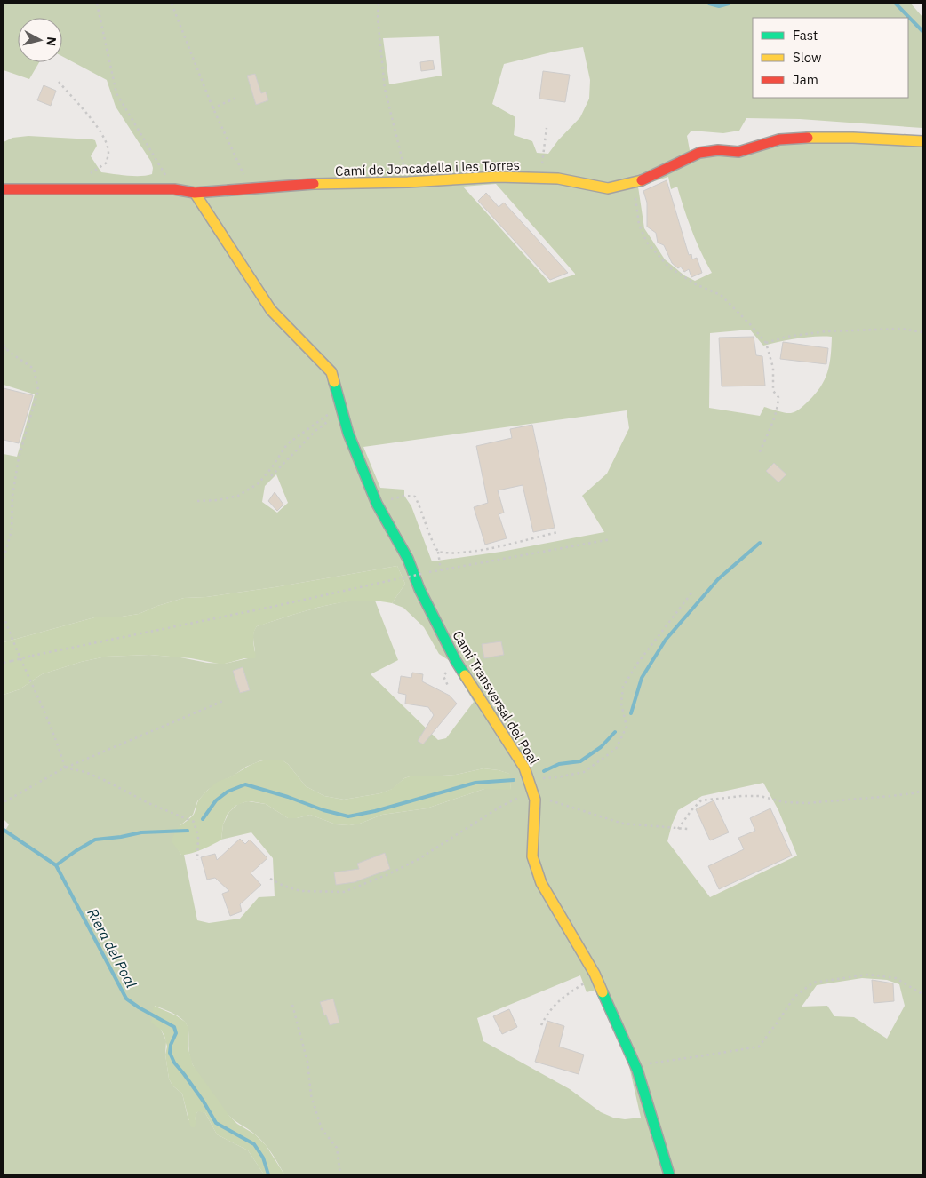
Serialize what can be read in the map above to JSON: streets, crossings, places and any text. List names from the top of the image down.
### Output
{
  "streets": {
    "street": ["Camí de Joncadella i les Torres", "Camí Transversal del Poal"]
  },
  "crossings": [
    ["Camí de Joncadella i les Torres", "Camí Transversal del Poal"]
  ],
  "water": ["Riera del Poal"],
  "legend": ["Fast", "Slow", "Jam"],
  "north": "right"
}
